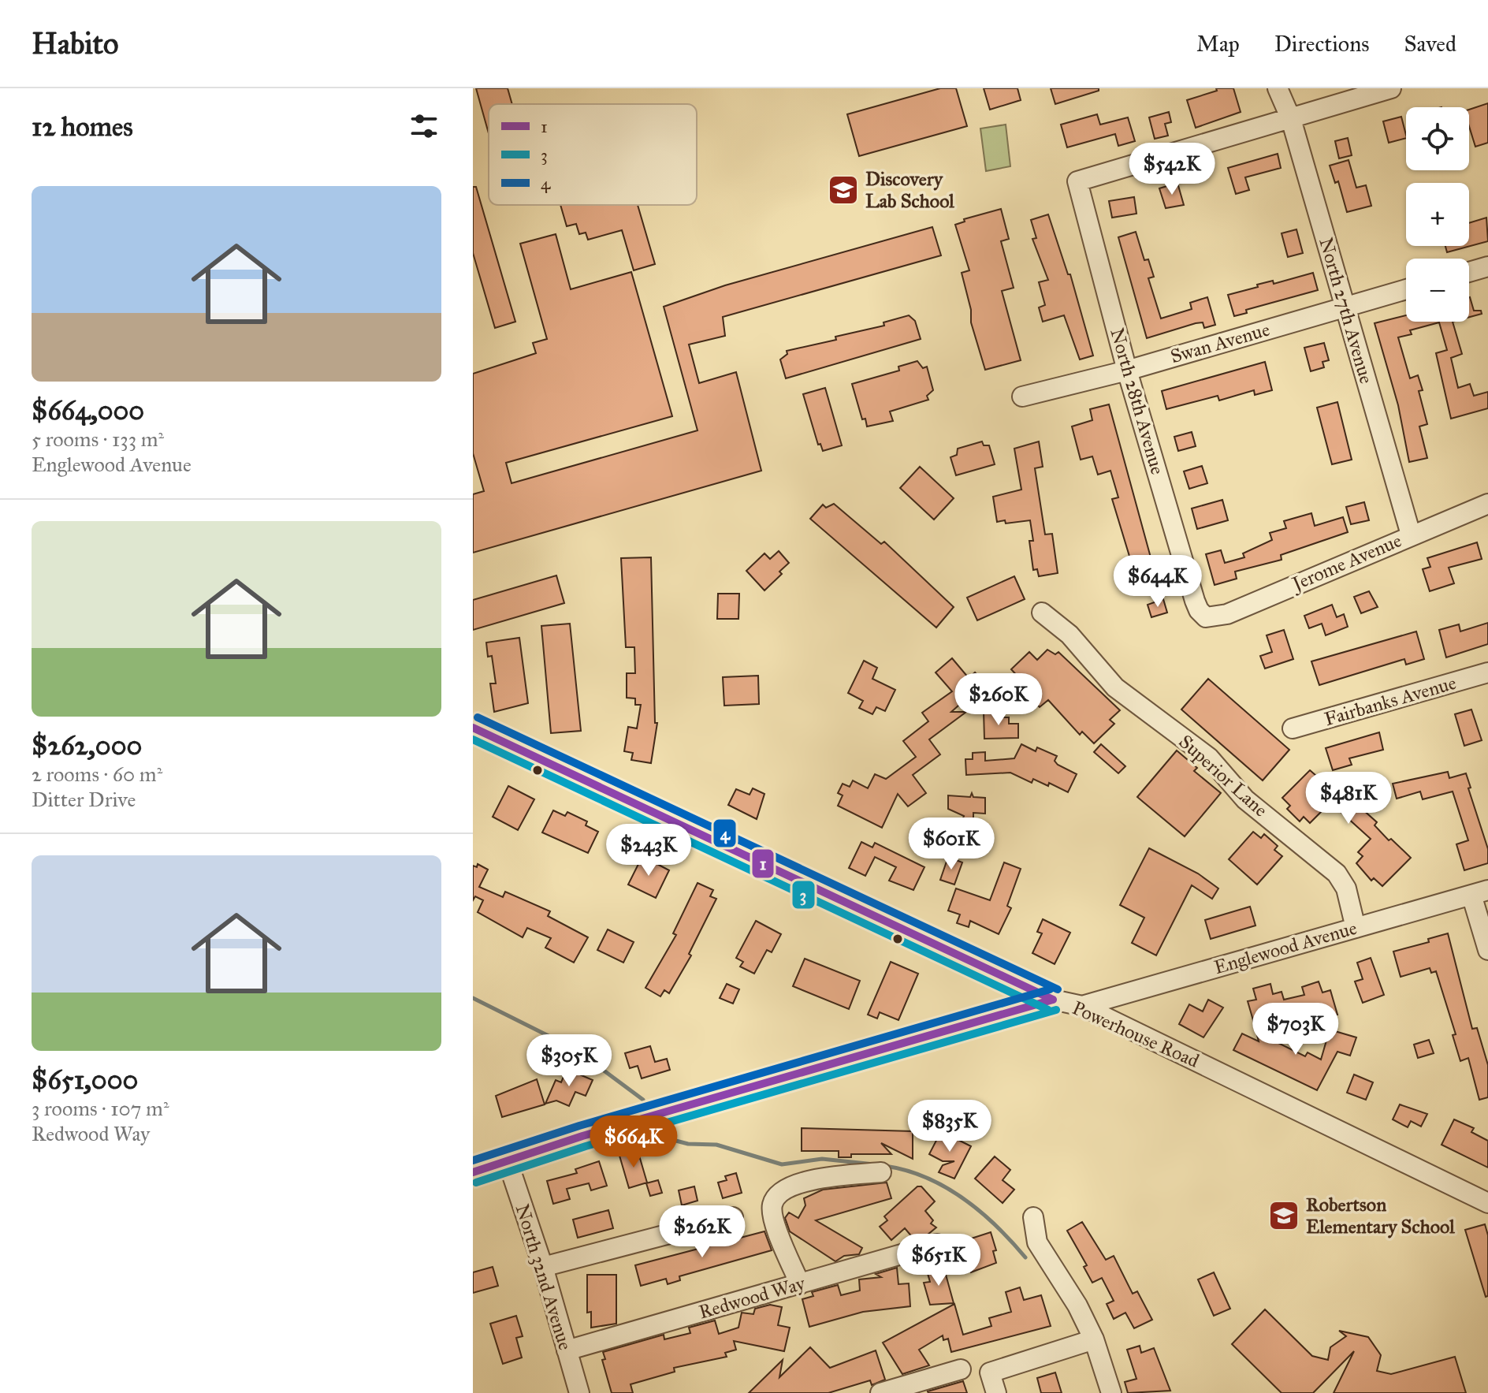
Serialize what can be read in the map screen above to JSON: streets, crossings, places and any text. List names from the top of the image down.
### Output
{
  "streets": {
    "street": [
      "North 27th Avenue",
      "Swan Avenue",
      "North 28th Avenue",
      "Jerome Avenue",
      "Fairbanks Avenue",
      "Superior Lane",
      "Englewood Avenue",
      "Powerhouse Road",
      "North 32nd Avenue",
      "Redwood Way"
    ]
  },
  "crossings": [
    ["North 27th Avenue", "Swan Avenue"],
    ["North 27th Avenue", "North 28th Avenue"],
    ["North 27th Avenue", "Jerome Avenue"],
    ["Swan Avenue", "North 28th Avenue"],
    ["North 28th Avenue", "Jerome Avenue"],
    ["Superior Lane", "Englewood Avenue"],
    ["Englewood Avenue", "Powerhouse Road"],
    ["North 32nd Avenue", "Redwood Way"]
  ],
  "places": {
    "school or university": ["Discovery Lab School", "Robertson Elementary School"]
  },
  "lines": ["transit line 4", "transit line 1", "transit line 3"],
  "legend": ["1", "3", "4"],
  "page": {
    "header": "Habito",
    "nav": ["Map", "Directions", "Saved"],
    "heading": "12 homes",
    "map_buttons": ["+", "−"],
    "price": [
      "$542K",
      "$644K",
      "$260K",
      "$481K",
      "$601K",
      "$243K",
      "$703K",
      "$305K",
      "$835K",
      "$664K",
      "$262K",
      "$651K"
    ],
    "list": [
      {
        "name": "$664,000",
        "note": "5 rooms · 133 m² · Englewood Avenue"
      },
      {
        "name": "$262,000",
        "note": "2 rooms · 60 m² · Ditter Drive"
      },
      {
        "name": "$651,000",
        "note": "3 rooms · 107 m² · Redwood Way"
      }
    ]
  }
}
